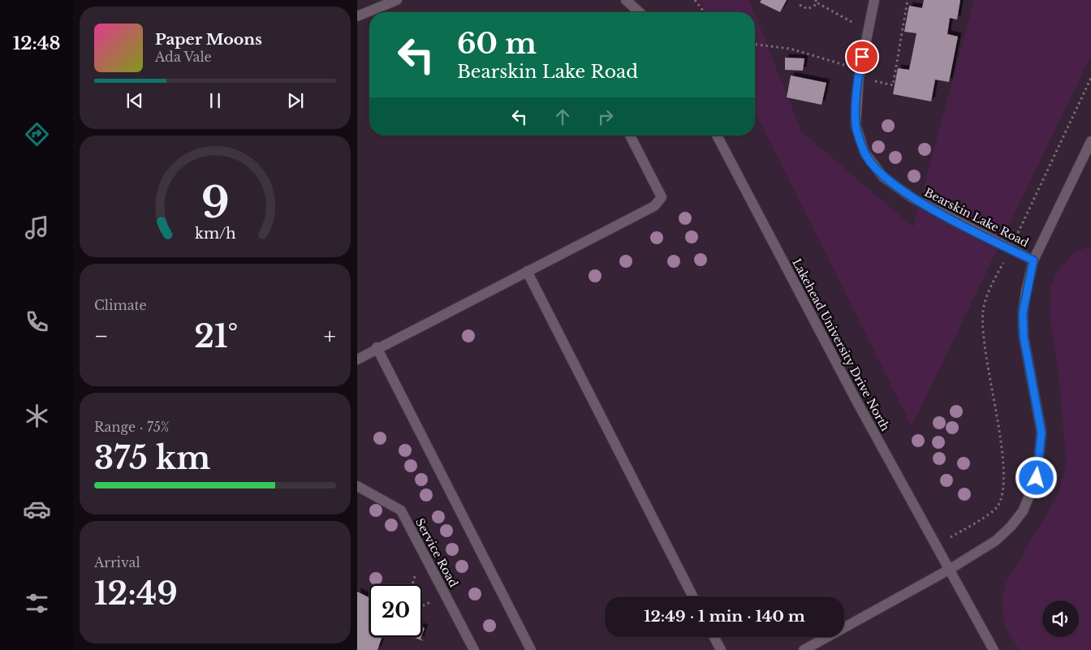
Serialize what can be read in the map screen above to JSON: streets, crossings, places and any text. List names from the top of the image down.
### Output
{
  "streets": {
    "lane": ["Bearskin Lake Road", "Lakehead University Drive North", "Service Road"]
  },
  "page": {
    "tabs": "12:48",
    "turn": ["60 m", "Bearskin Lake Road"],
    "song": ["Paper Moons", "Ada Vale"],
    "tile": [
      "Climate",
      ["Range · 75%", "375 km"],
      ["Arrival", "12:49"]
    ],
    "heat": ["−", "21°", "+"],
    "limit": "20",
    "trip": "12:49 · 1 min · 140 m",
    "gauge": ["9", "km/h"]
  }
}
